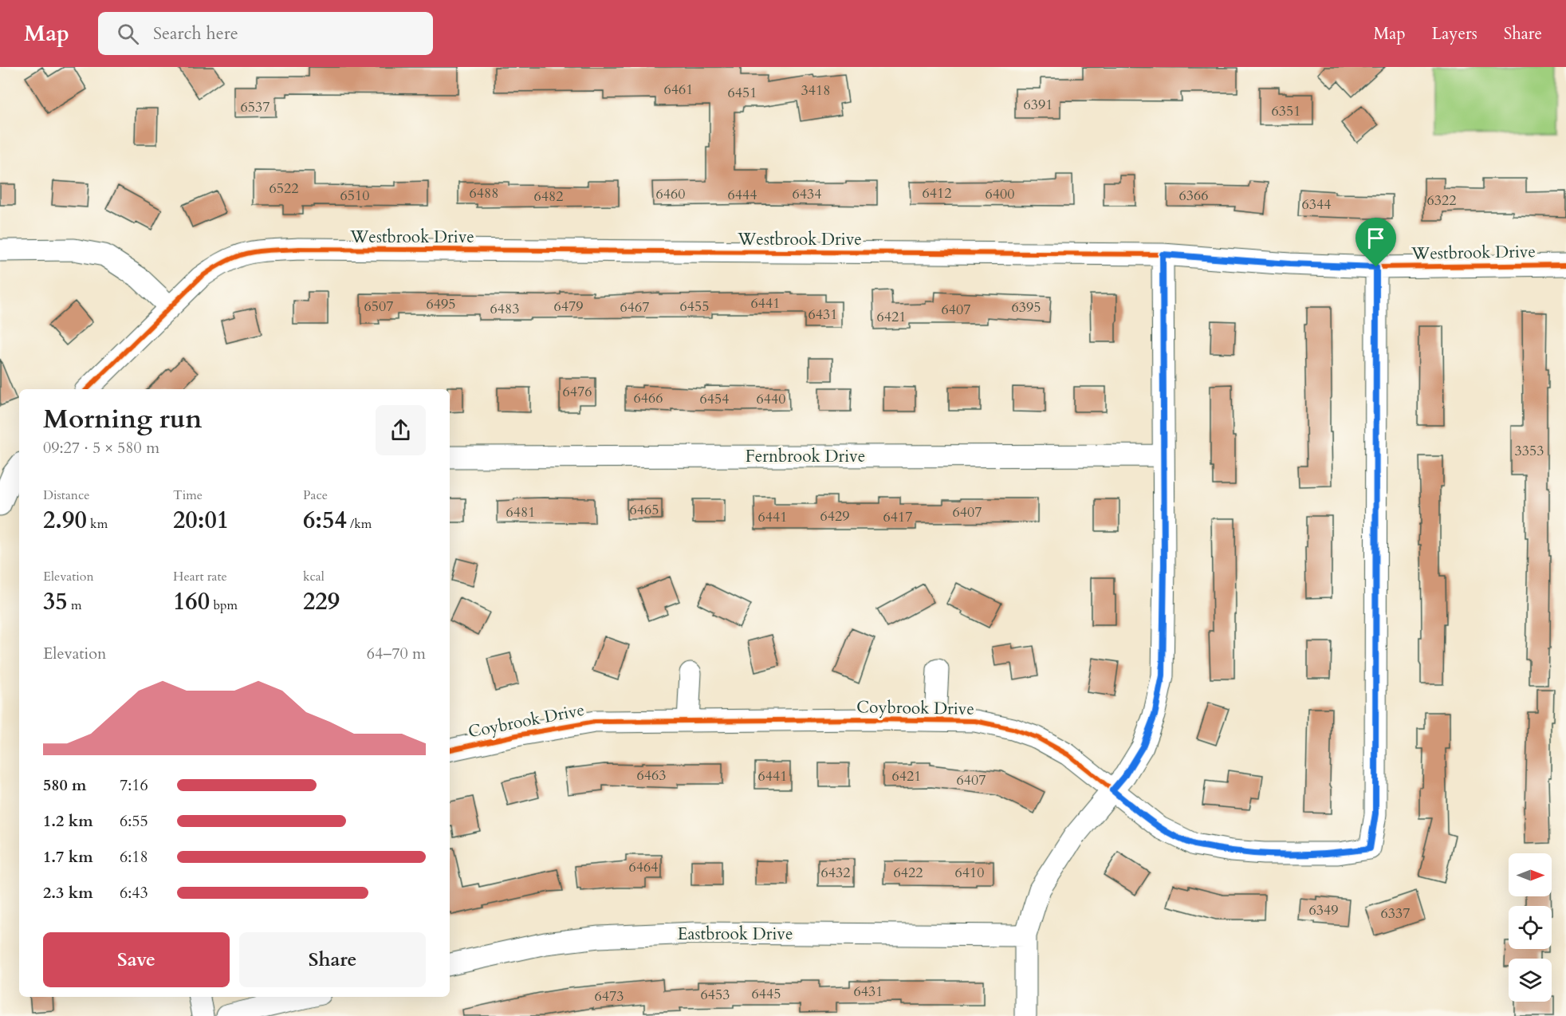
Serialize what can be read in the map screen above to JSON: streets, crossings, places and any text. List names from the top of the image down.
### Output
{
  "streets": {
    "street": [
      "Westbrook Drive",
      "Fernbrook Drive",
      "Coybrook Drive",
      "Eastbrook Drive"
    ]
  },
  "crossings": [
    ["Westbrook Drive", "Coybrook Drive"]
  ],
  "house_numbers": [
    "6461",
    "3418",
    "6451",
    "6391",
    "6537",
    "6351",
    "6522",
    "6488",
    "6412",
    "6460",
    "6434",
    "6400",
    "6444",
    "6510",
    "6366",
    "6482",
    "6322",
    "6344",
    "6441",
    "6495",
    "6507",
    "6479",
    "6455",
    "6467",
    "6395",
    "6483",
    "6407",
    "6431",
    "6421",
    "6476",
    "6466",
    "6454",
    "6440",
    "3353",
    "6465",
    "6481",
    "6407",
    "6429",
    "6441",
    "6417",
    "6463",
    "6441",
    "6421",
    "6407",
    "6464",
    "6432",
    "6422",
    "6410",
    "6349",
    "6337",
    "6431",
    "6445",
    "6453",
    "6473"
  ],
  "north": "right",
  "page": {
    "header": "Map",
    "search": "Search here",
    "nav": ["Map", "Layers", "Share"],
    "heading": ["Morning run", "09:27 · 5 × 580 m"],
    "stats": [
      ["Distance", "2.90 km"],
      ["Time", "20:01"],
      ["Pace", "6:54 /km"],
      ["Elevation", "35 m"],
      ["Heart rate", "160 bpm"],
      ["kcal", "229"]
    ],
    "chart": ["Elevation", "64–70 m"],
    "list": [
      {
        "name": "580 m",
        "note": "7:16"
      },
      {
        "name": "1.2 km",
        "note": "6:55"
      },
      {
        "name": "1.7 km",
        "note": "6:18"
      },
      {
        "name": "2.3 km",
        "note": "6:43"
      }
    ],
    "buttons": ["Save", "Share"]
  }
}
